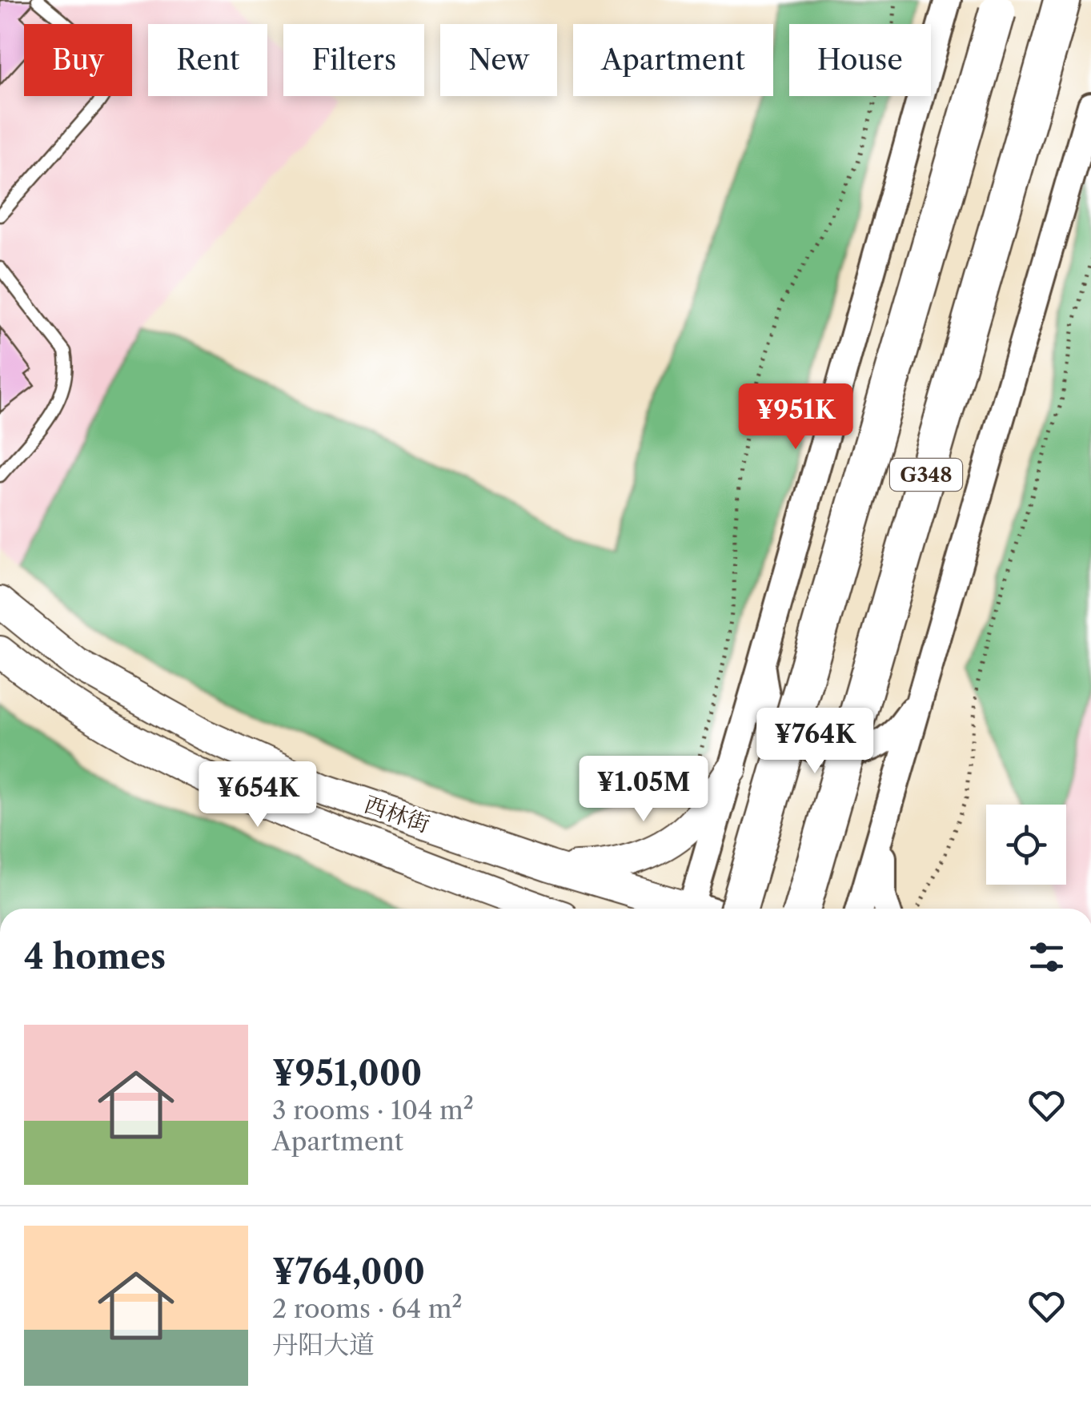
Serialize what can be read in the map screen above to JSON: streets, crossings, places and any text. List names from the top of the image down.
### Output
{
  "streets": {
    "highway": ["G348"],
    "main road": ["西林街"]
  },
  "page": {
    "chip": [
      "Buy",
      "Rent",
      "Filters",
      "New",
      "Apartment",
      "House"
    ],
    "price": [
      "¥951K",
      "¥764K",
      "¥1.05M",
      "¥654K"
    ],
    "heading": "4 homes",
    "list": [
      {
        "name": "¥951,000",
        "note": "3 rooms · 104 m² · Apartment"
      },
      {
        "name": "¥764,000",
        "note": "2 rooms · 64 m² · 丹阳大道"
      }
    ]
  }
}
